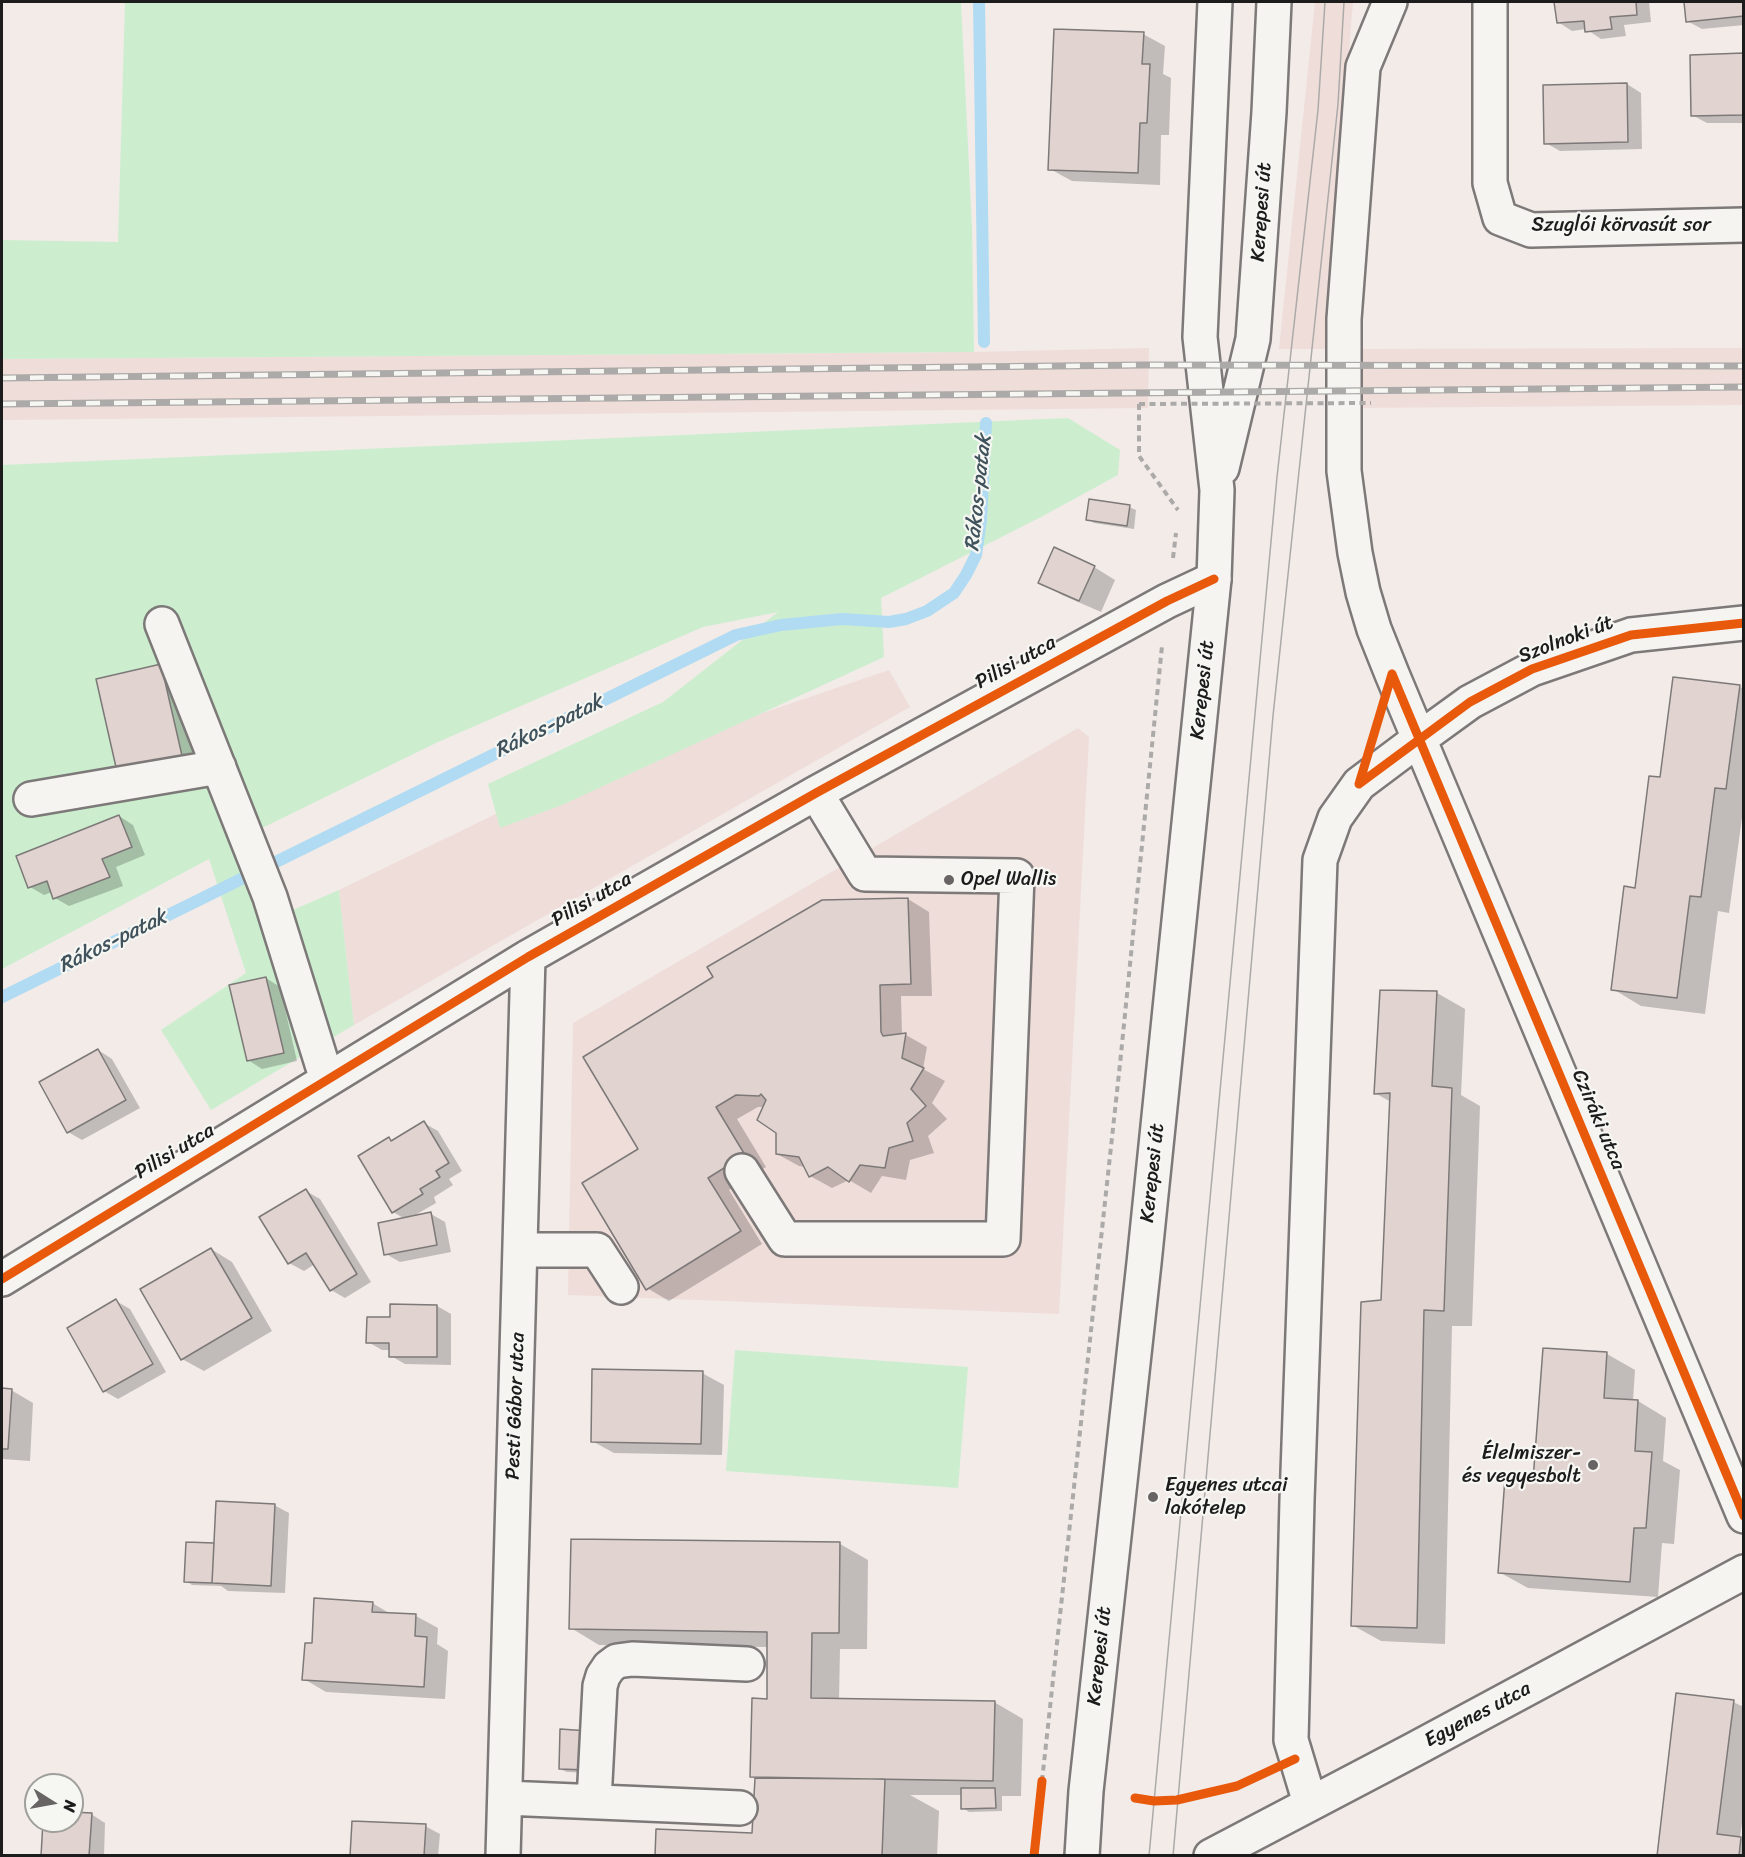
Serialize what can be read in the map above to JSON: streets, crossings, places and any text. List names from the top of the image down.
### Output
{
  "streets": {
    "street": [
      "Kerepesi út",
      "Szuglói körvasút sor",
      "Szolnoki út",
      "Pilisi utca",
      "Cziráki utca",
      "Pesti Gábor utca",
      "Egyenes utca"
    ]
  },
  "crossings": [
    ["Kerepesi út", "Pilisi utca"],
    ["Szolnoki út", "Cziráki utca"],
    ["Pilisi utca", "Pesti Gábor utca"]
  ],
  "water": ["Rákos-patak"],
  "places": ["Opel Wallis", "Élelmiszer- és vegyesbolt", "Egyenes utcai lakótelep"],
  "north": "right"
}
